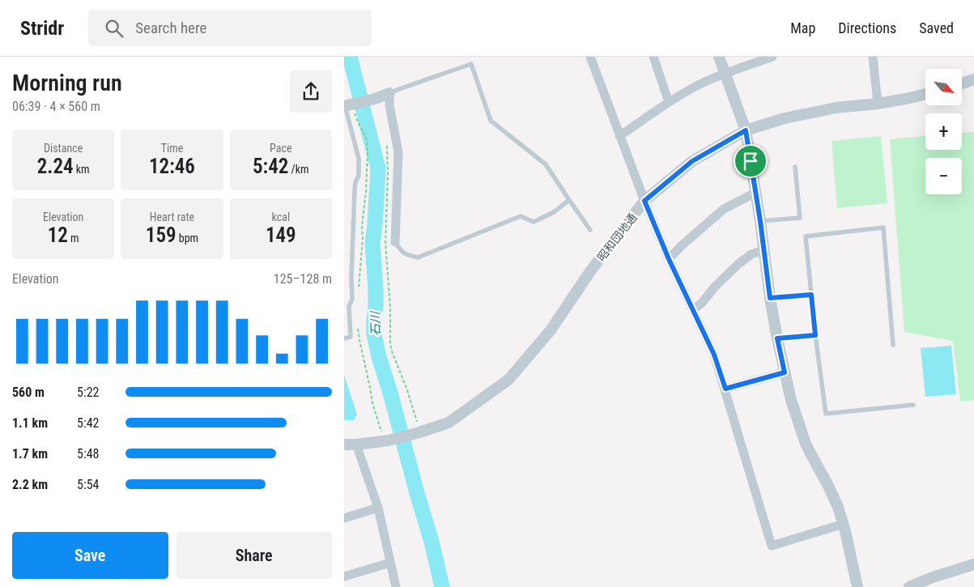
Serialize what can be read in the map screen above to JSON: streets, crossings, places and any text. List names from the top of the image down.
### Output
{
  "streets": {
    "street": ["昭和団地通"]
  },
  "water": ["石川"],
  "north": "bottom right",
  "page": {
    "header": "Stridr",
    "search": "Search here",
    "nav": ["Map", "Directions", "Saved"],
    "heading": ["Morning run", "06:39 · 4 × 560 m"],
    "map_buttons": ["+", "−"],
    "stats": [
      ["Distance", "2.24 km"],
      ["Time", "12:46"],
      ["Pace", "5:42 /km"],
      ["Elevation", "12 m"],
      ["Heart rate", "159 bpm"],
      ["kcal", "149"]
    ],
    "chart": ["Elevation", "125–128 m"],
    "list": [
      {
        "name": "560 m",
        "note": "5:22"
      },
      {
        "name": "1.1 km",
        "note": "5:42"
      },
      {
        "name": "1.7 km",
        "note": "5:48"
      },
      {
        "name": "2.2 km",
        "note": "5:54"
      }
    ],
    "buttons": ["Save", "Share"]
  }
}
